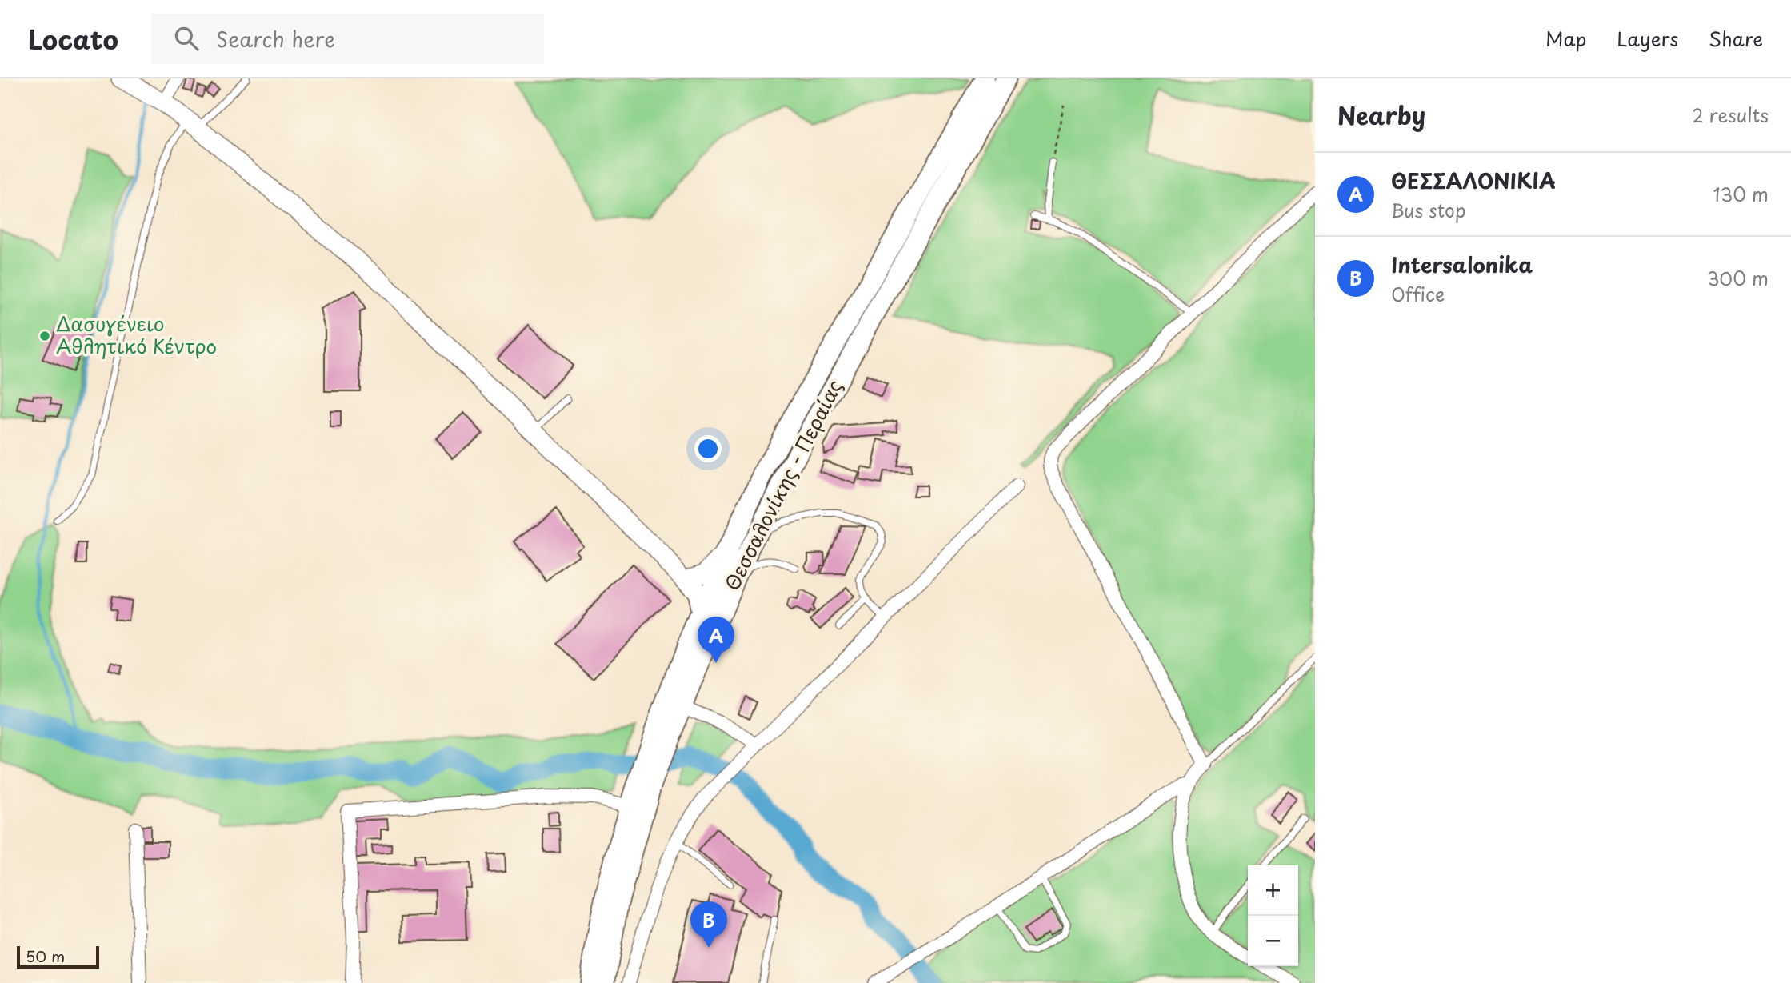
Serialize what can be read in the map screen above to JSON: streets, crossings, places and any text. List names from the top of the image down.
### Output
{
  "streets": {
    "main road": ["Θεσσαλονίκης - Περαίας"]
  },
  "places": ["Δασυγένειο Αθλητικό Κέντρο"],
  "scale_bar": "50 m",
  "page": {
    "header": "Locato",
    "search": "Search here",
    "nav": ["Map", "Layers", "Share"],
    "heading": ["Nearby", "2 results"],
    "list": [
      {
        "mark": "A",
        "name": "ΘΕΣΣΑΛΟΝΙΚΙΑ",
        "note": "Bus stop",
        "value": "130 m"
      },
      {
        "mark": "B",
        "name": "Intersalonika",
        "note": "Office",
        "value": "300 m"
      }
    ],
    "pins": ["A", "B"],
    "map_buttons": ["+", "−"],
    "scale": "50 m"
  }
}
